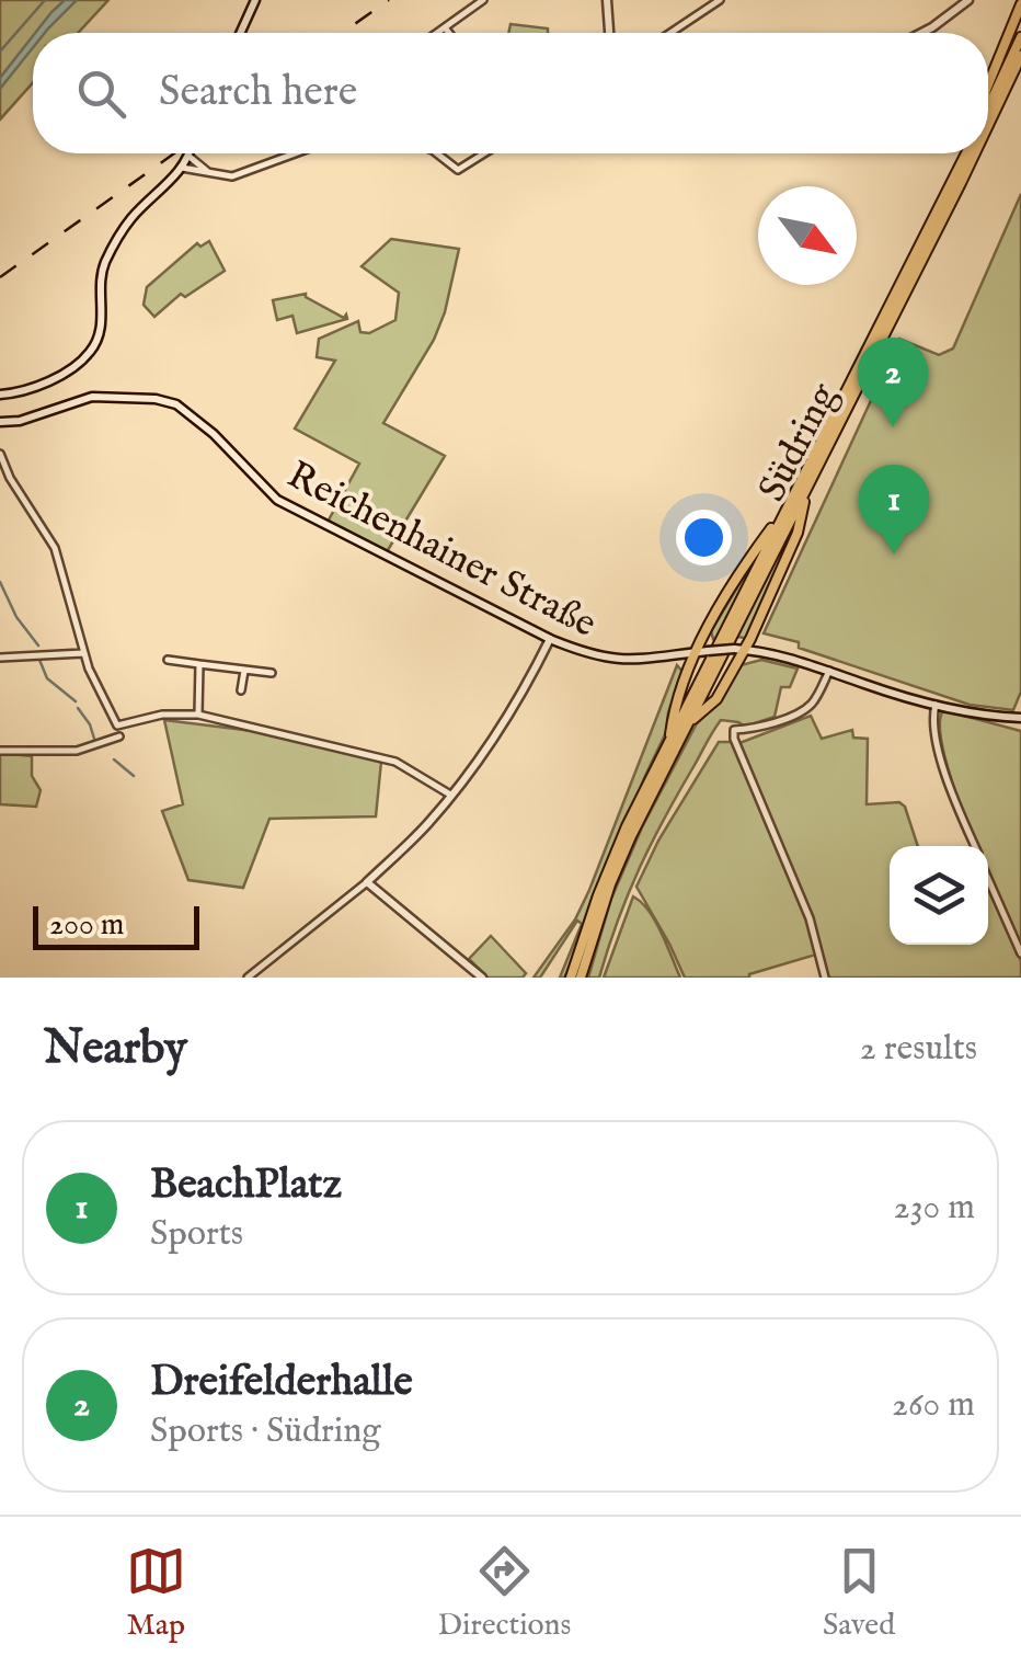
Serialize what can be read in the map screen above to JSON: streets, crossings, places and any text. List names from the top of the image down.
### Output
{
  "streets": {
    "main road": ["Südring", "Reichenhainer Straße"]
  },
  "scale_bar": "200 m",
  "north": "bottom right",
  "page": {
    "search": "Search here",
    "pins": ["2", "1"],
    "scale": "200 m",
    "heading": ["Nearby", "2 results"],
    "list": [
      {
        "mark": "1",
        "name": "BeachPlatz",
        "note": "Sports",
        "value": "230 m"
      },
      {
        "mark": "2",
        "name": "Dreifelderhalle",
        "note": "Sports · Südring",
        "value": "260 m"
      }
    ],
    "nav": ["Map", "Directions", "Saved"]
  }
}
